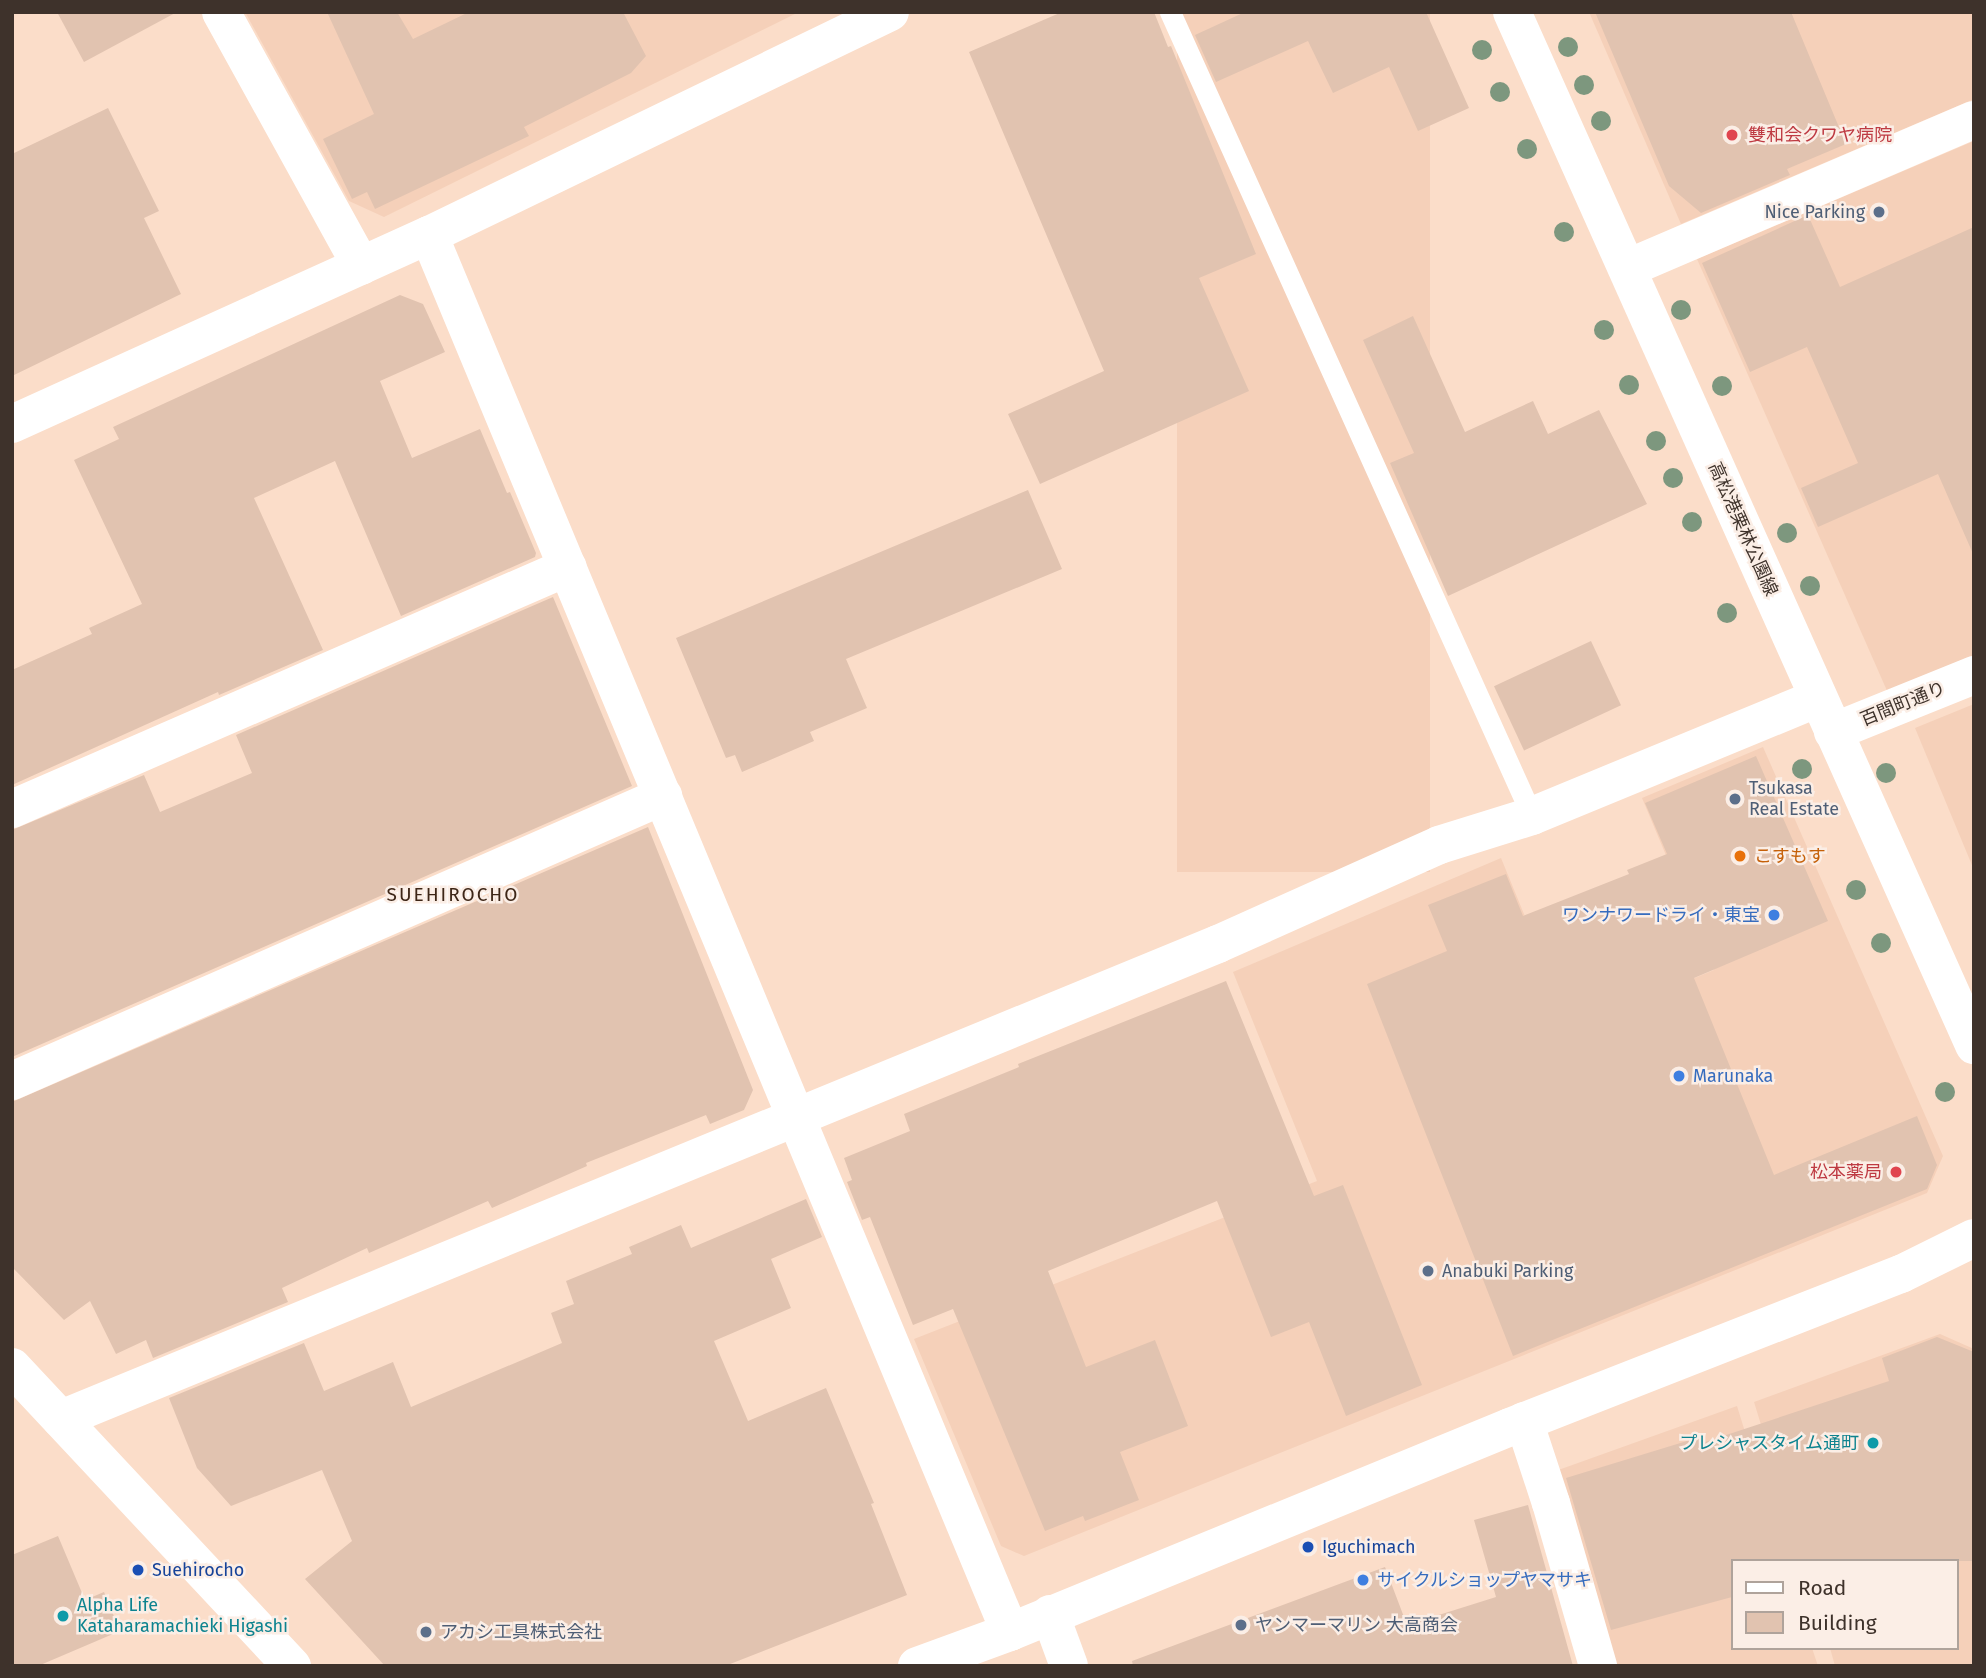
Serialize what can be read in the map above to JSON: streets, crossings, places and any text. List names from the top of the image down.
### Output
{
  "streets": {
    "street": ["高松港栗林公園線", "百間町通り"]
  },
  "crossings": [
    ["高松港栗林公園線", "百間町通り"]
  ],
  "districts": ["SUEHIROCHO"],
  "places": [
    "雙和会クワヤ病院",
    "Nice Parking",
    "Tsukasa Real Estate",
    "こすもす",
    "ワンナワードライ・東宝",
    "Marunaka",
    "松本薬局",
    "Anabuki Parking",
    "プレシャスタイム通町",
    "Iguchimach",
    "Suehirocho",
    "サイクルショップヤマサキ",
    "Alpha Life Kataharamachieki Higashi",
    "ヤンマーマリン 大高商会",
    "アカシ工具株式会社"
  ],
  "legend": ["Road", "Building"]
}
